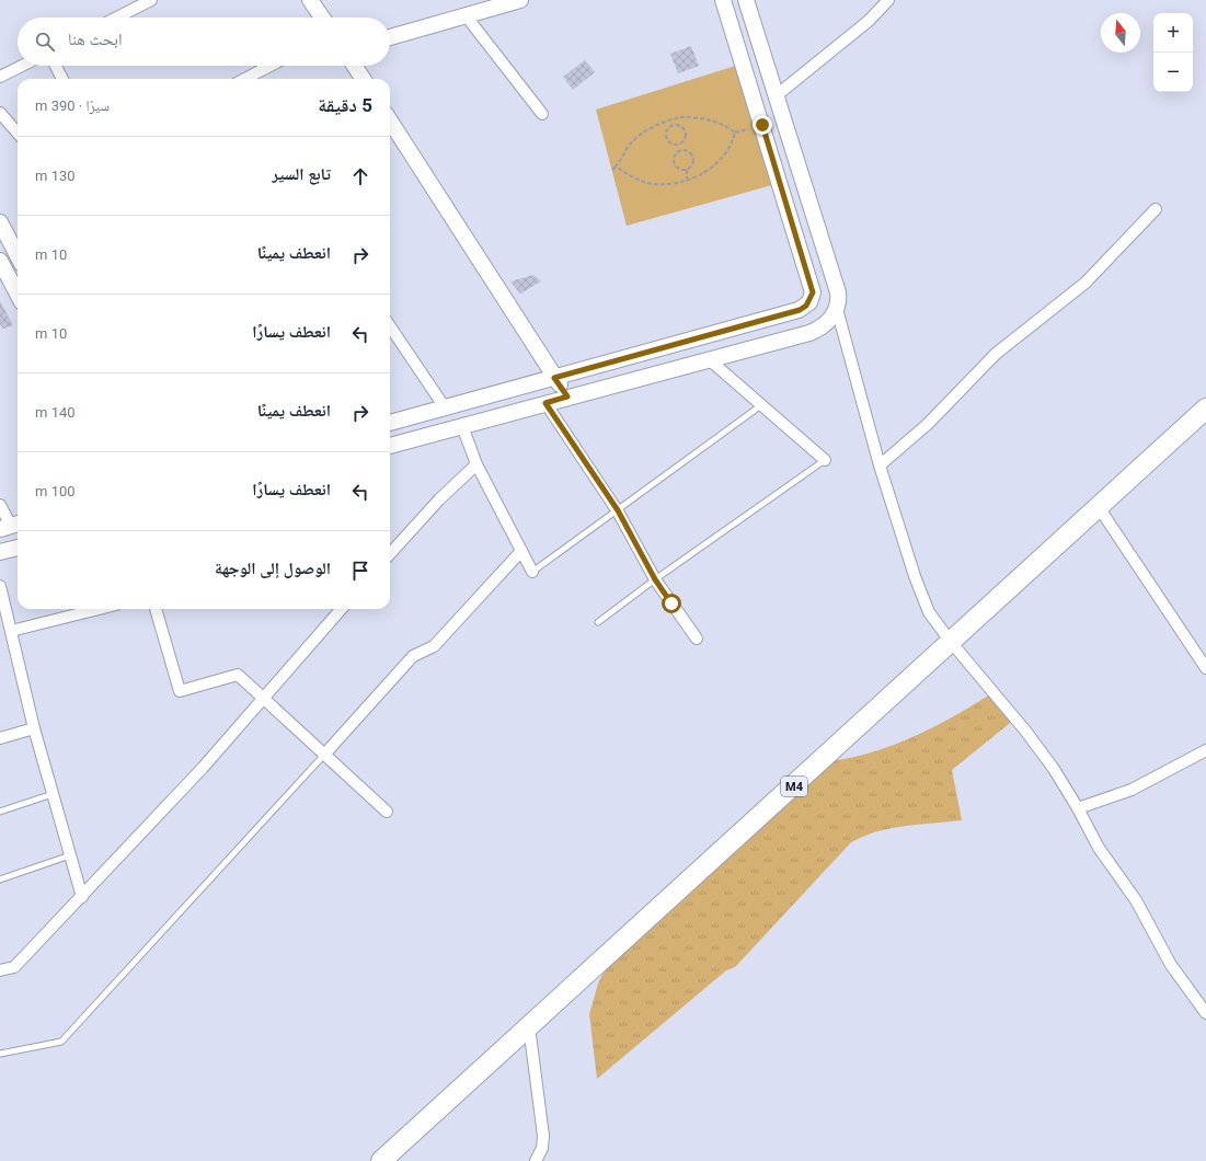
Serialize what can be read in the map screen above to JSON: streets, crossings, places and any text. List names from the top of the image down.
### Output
{
  "streets": {
    "highway": ["M4"]
  },
  "north": "top",
  "page": {
    "map_buttons": ["+", "−"],
    "search": "ابحث هنا",
    "heading": ["5 دقيقة", "سيرًا · 390 m"],
    "list": [
      ["تابع السير", "130 m"],
      ["انعطف يمينًا", "10 m"],
      ["انعطف يسارًا", "10 m"],
      ["انعطف يمينًا", "140 m"],
      ["انعطف يسارًا", "100 m"],
      "الوصول إلى الوجهة"
    ]
  }
}
